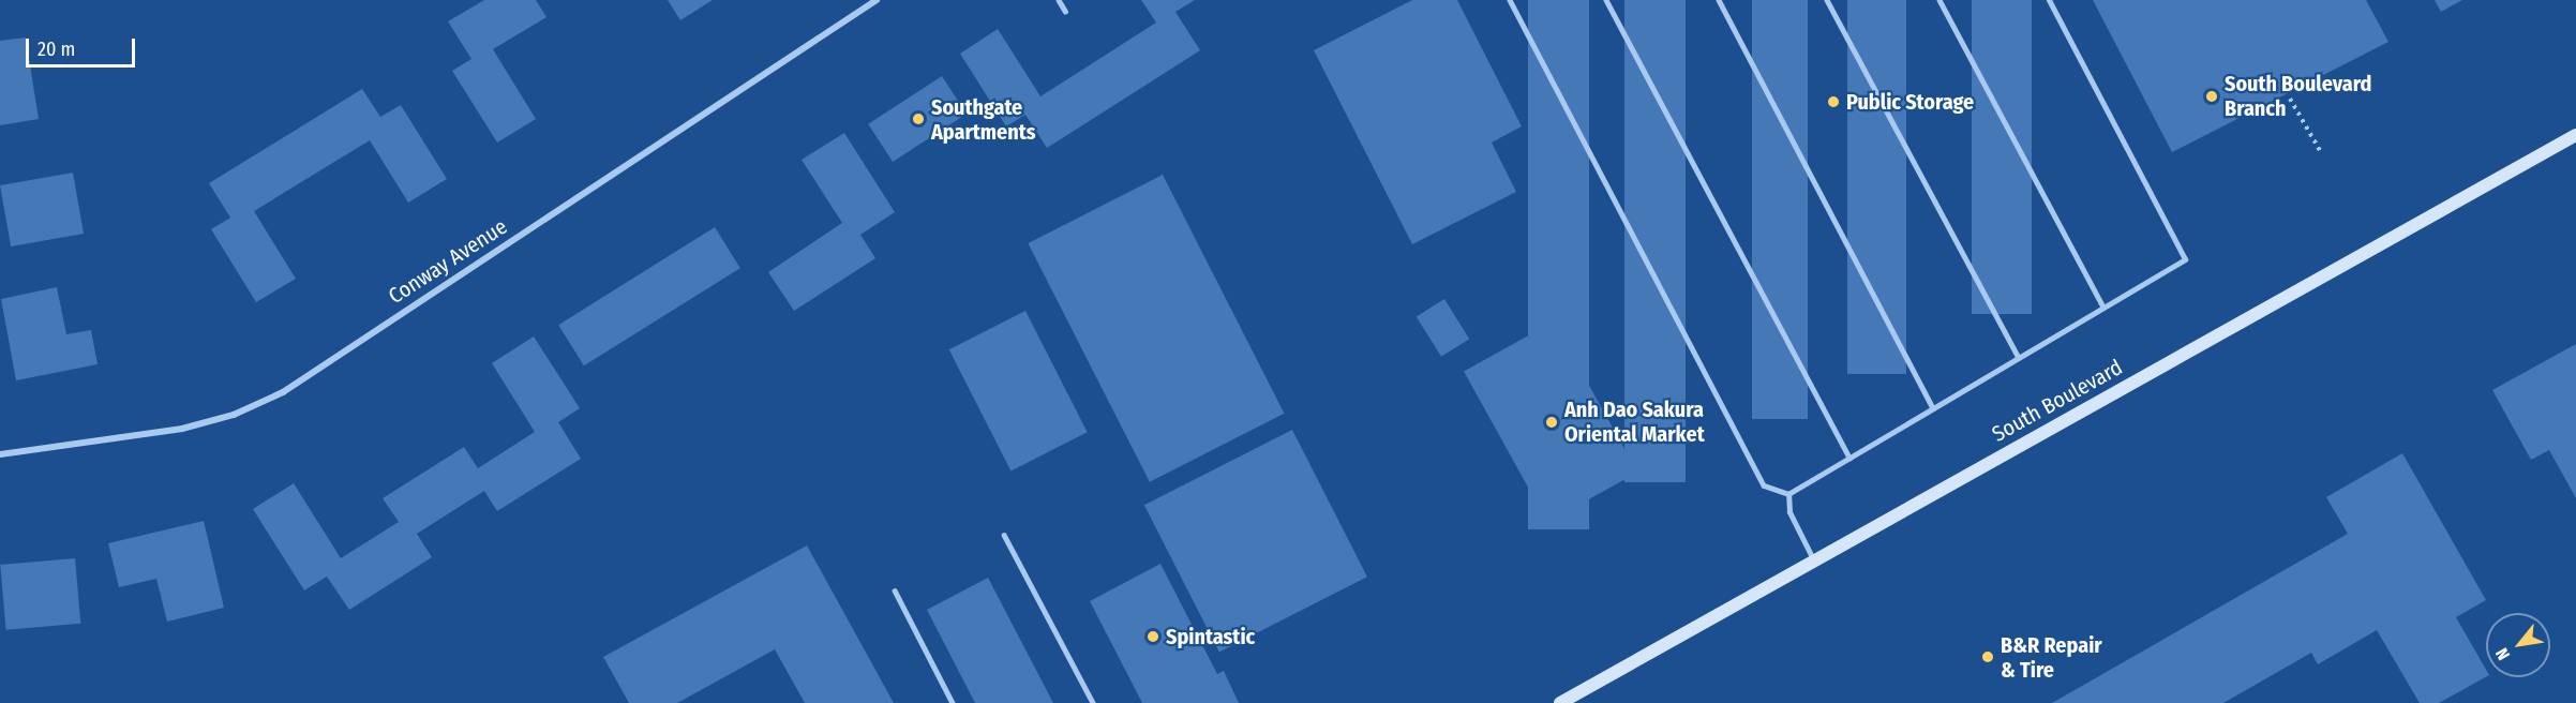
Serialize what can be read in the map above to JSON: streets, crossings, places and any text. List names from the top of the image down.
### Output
{
  "streets": {
    "main road": ["South Boulevard"],
    "street": ["Conway Avenue"]
  },
  "places": [
    "South Boulevard Branch",
    "Public Storage",
    "Southgate Apartments",
    "Anh Dao Sakura Oriental Market",
    "Spintastic",
    "B&R Repair & Tire"
  ],
  "scale_bar": "20 m",
  "north": "bottom left"
}
